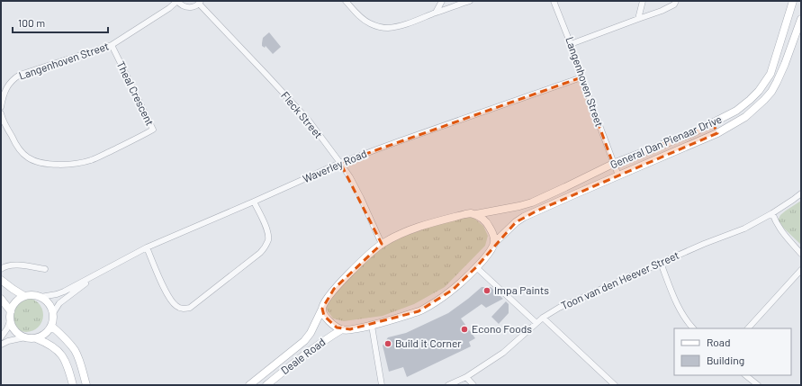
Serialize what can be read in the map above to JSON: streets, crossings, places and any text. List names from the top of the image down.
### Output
{
  "streets": {
    "street": [
      "Langenhoven Street",
      "Theal Crescent",
      "Fleck Street",
      "General Dan Pienaar Drive",
      "Waverley Road",
      "Toon van den Heever Street",
      "Deale Road"
    ]
  },
  "crossings": [
    ["Langenhoven Street", "Theal Crescent"],
    ["Langenhoven Street", "General Dan Pienaar Drive"],
    ["Langenhoven Street", "Waverley Road"],
    ["Fleck Street", "General Dan Pienaar Drive"],
    ["Fleck Street", "Waverley Road"],
    ["Fleck Street", "Deale Road"],
    ["General Dan Pienaar Drive", "Deale Road"]
  ],
  "places": ["Impa Paints", "Econo Foods", "Build it Corner"],
  "legend": ["Road", "Building"],
  "scale_bar": "100 m"
}
